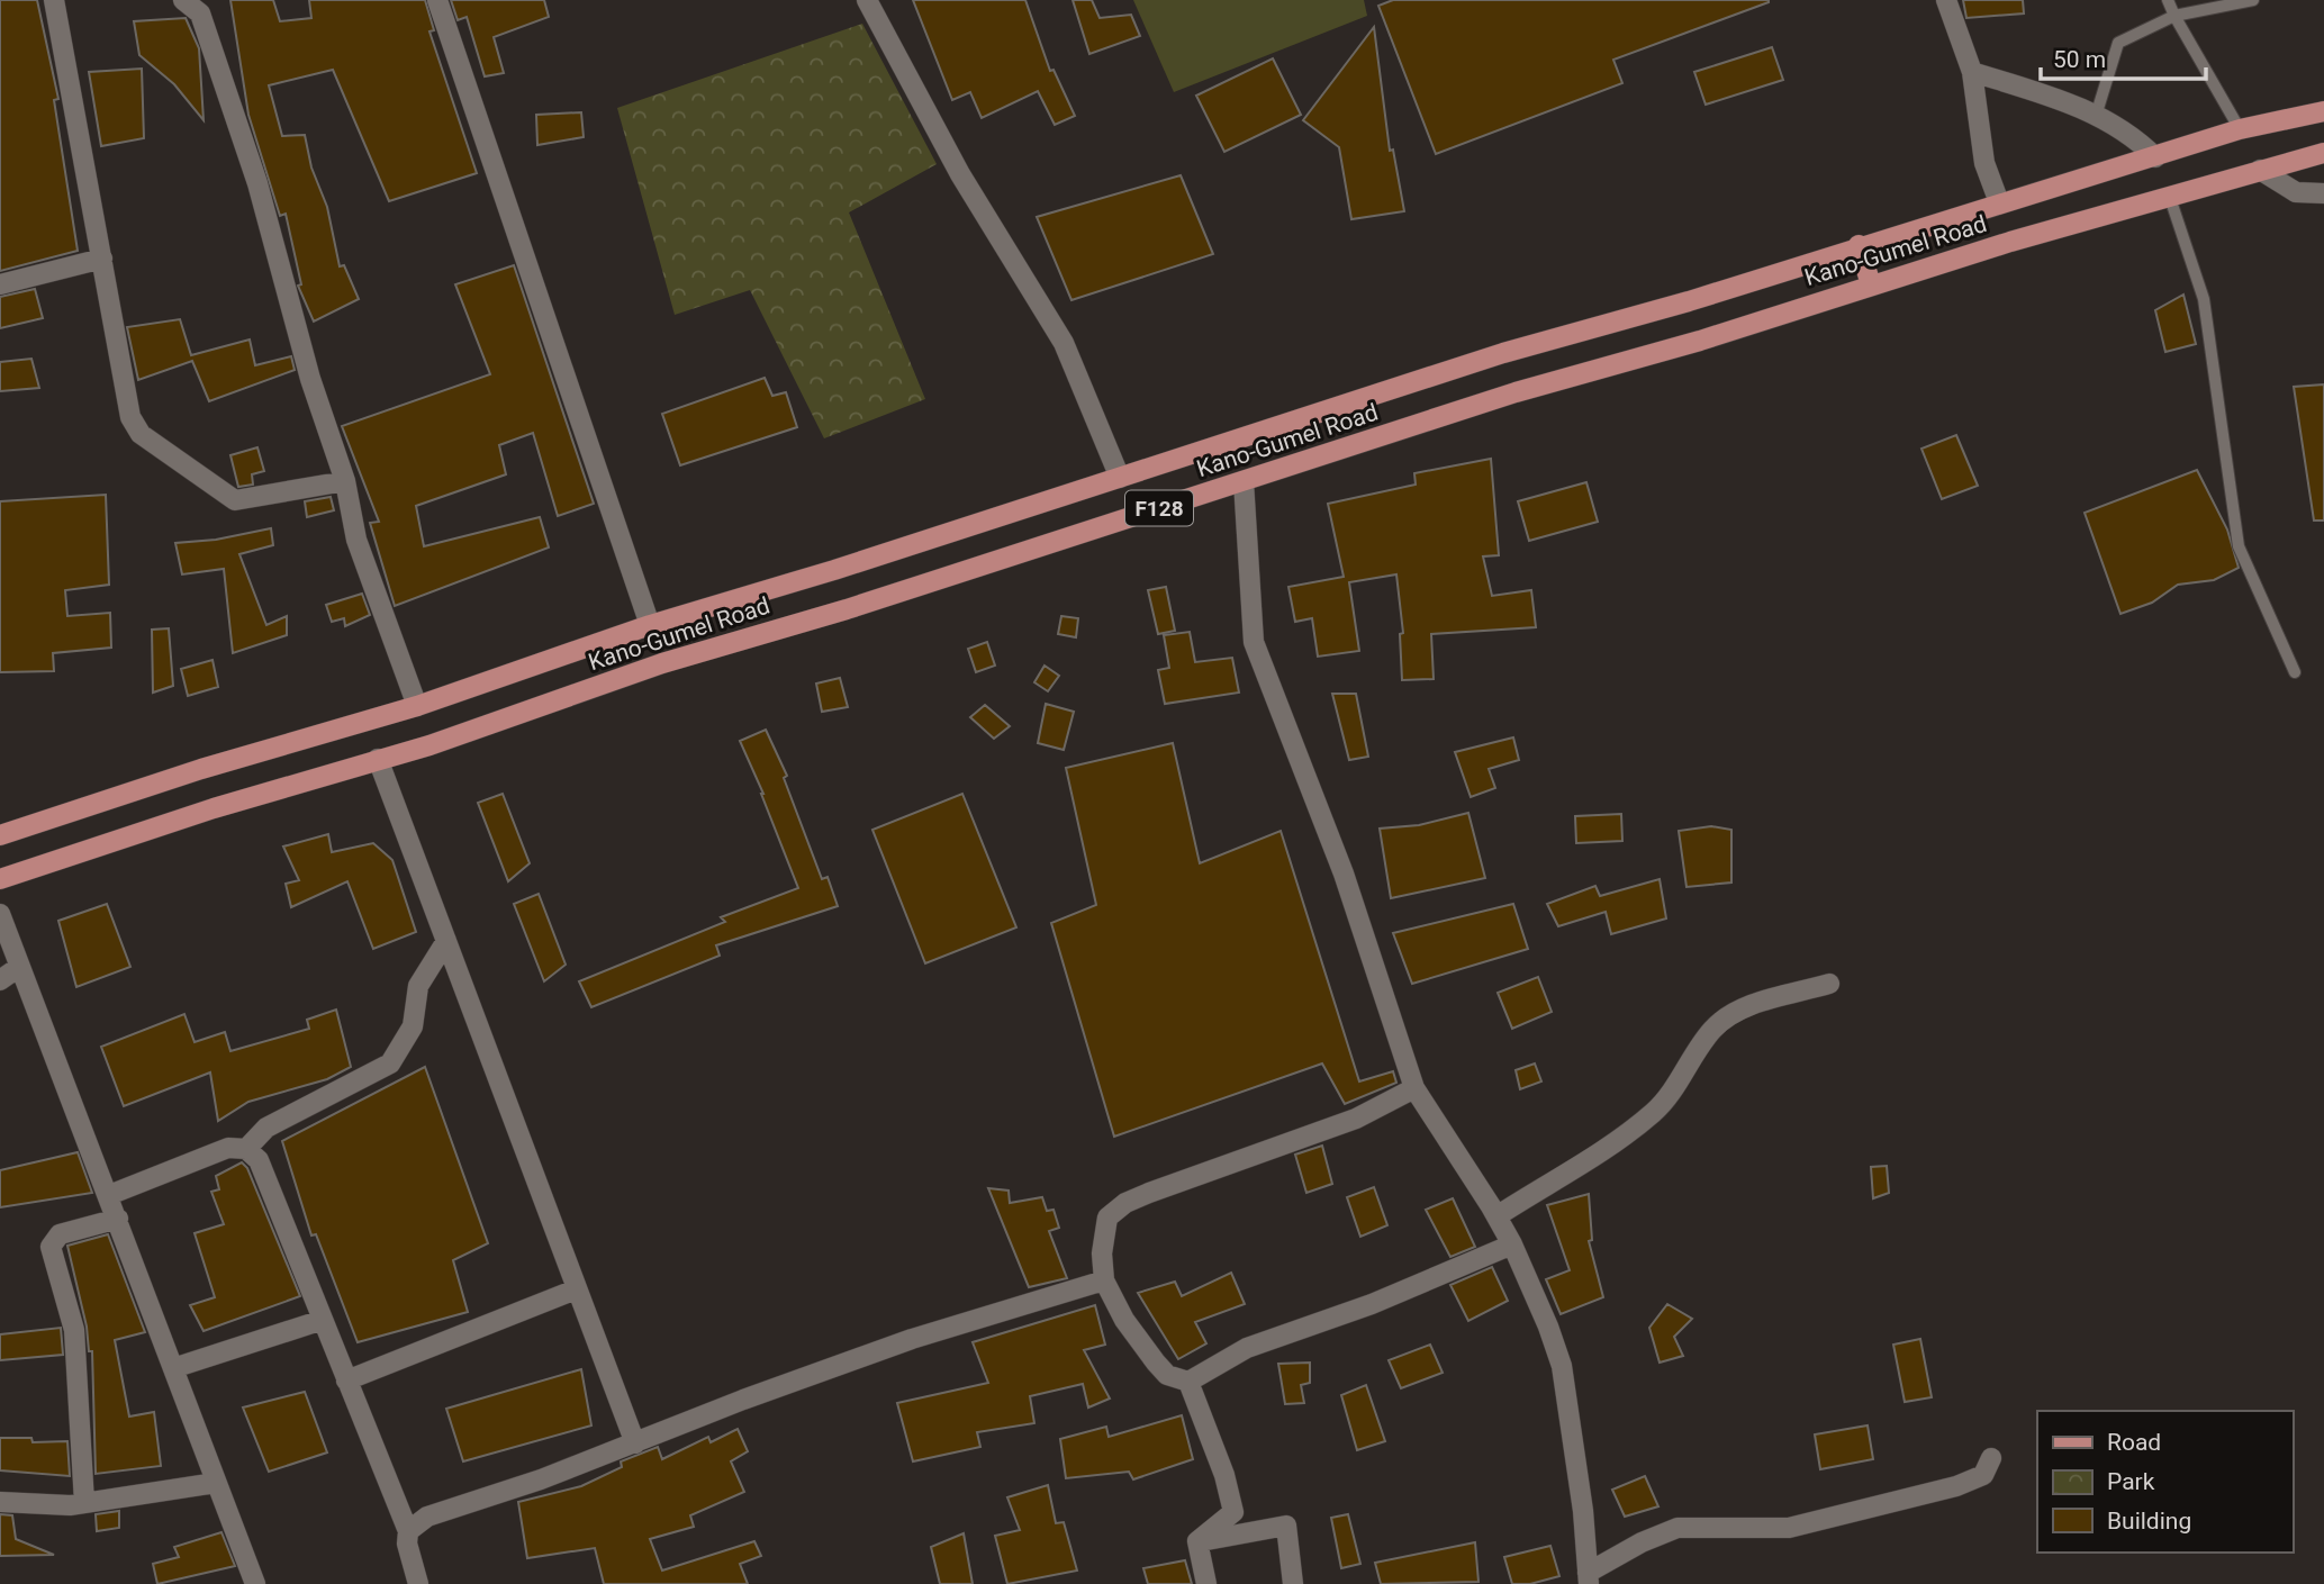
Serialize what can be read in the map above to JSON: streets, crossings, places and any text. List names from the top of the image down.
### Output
{
  "streets": {
    "main road": ["Kano-Gumel Road", "F128"]
  },
  "legend": ["Road", "Park", "Building"],
  "scale_bar": "50 m"
}
